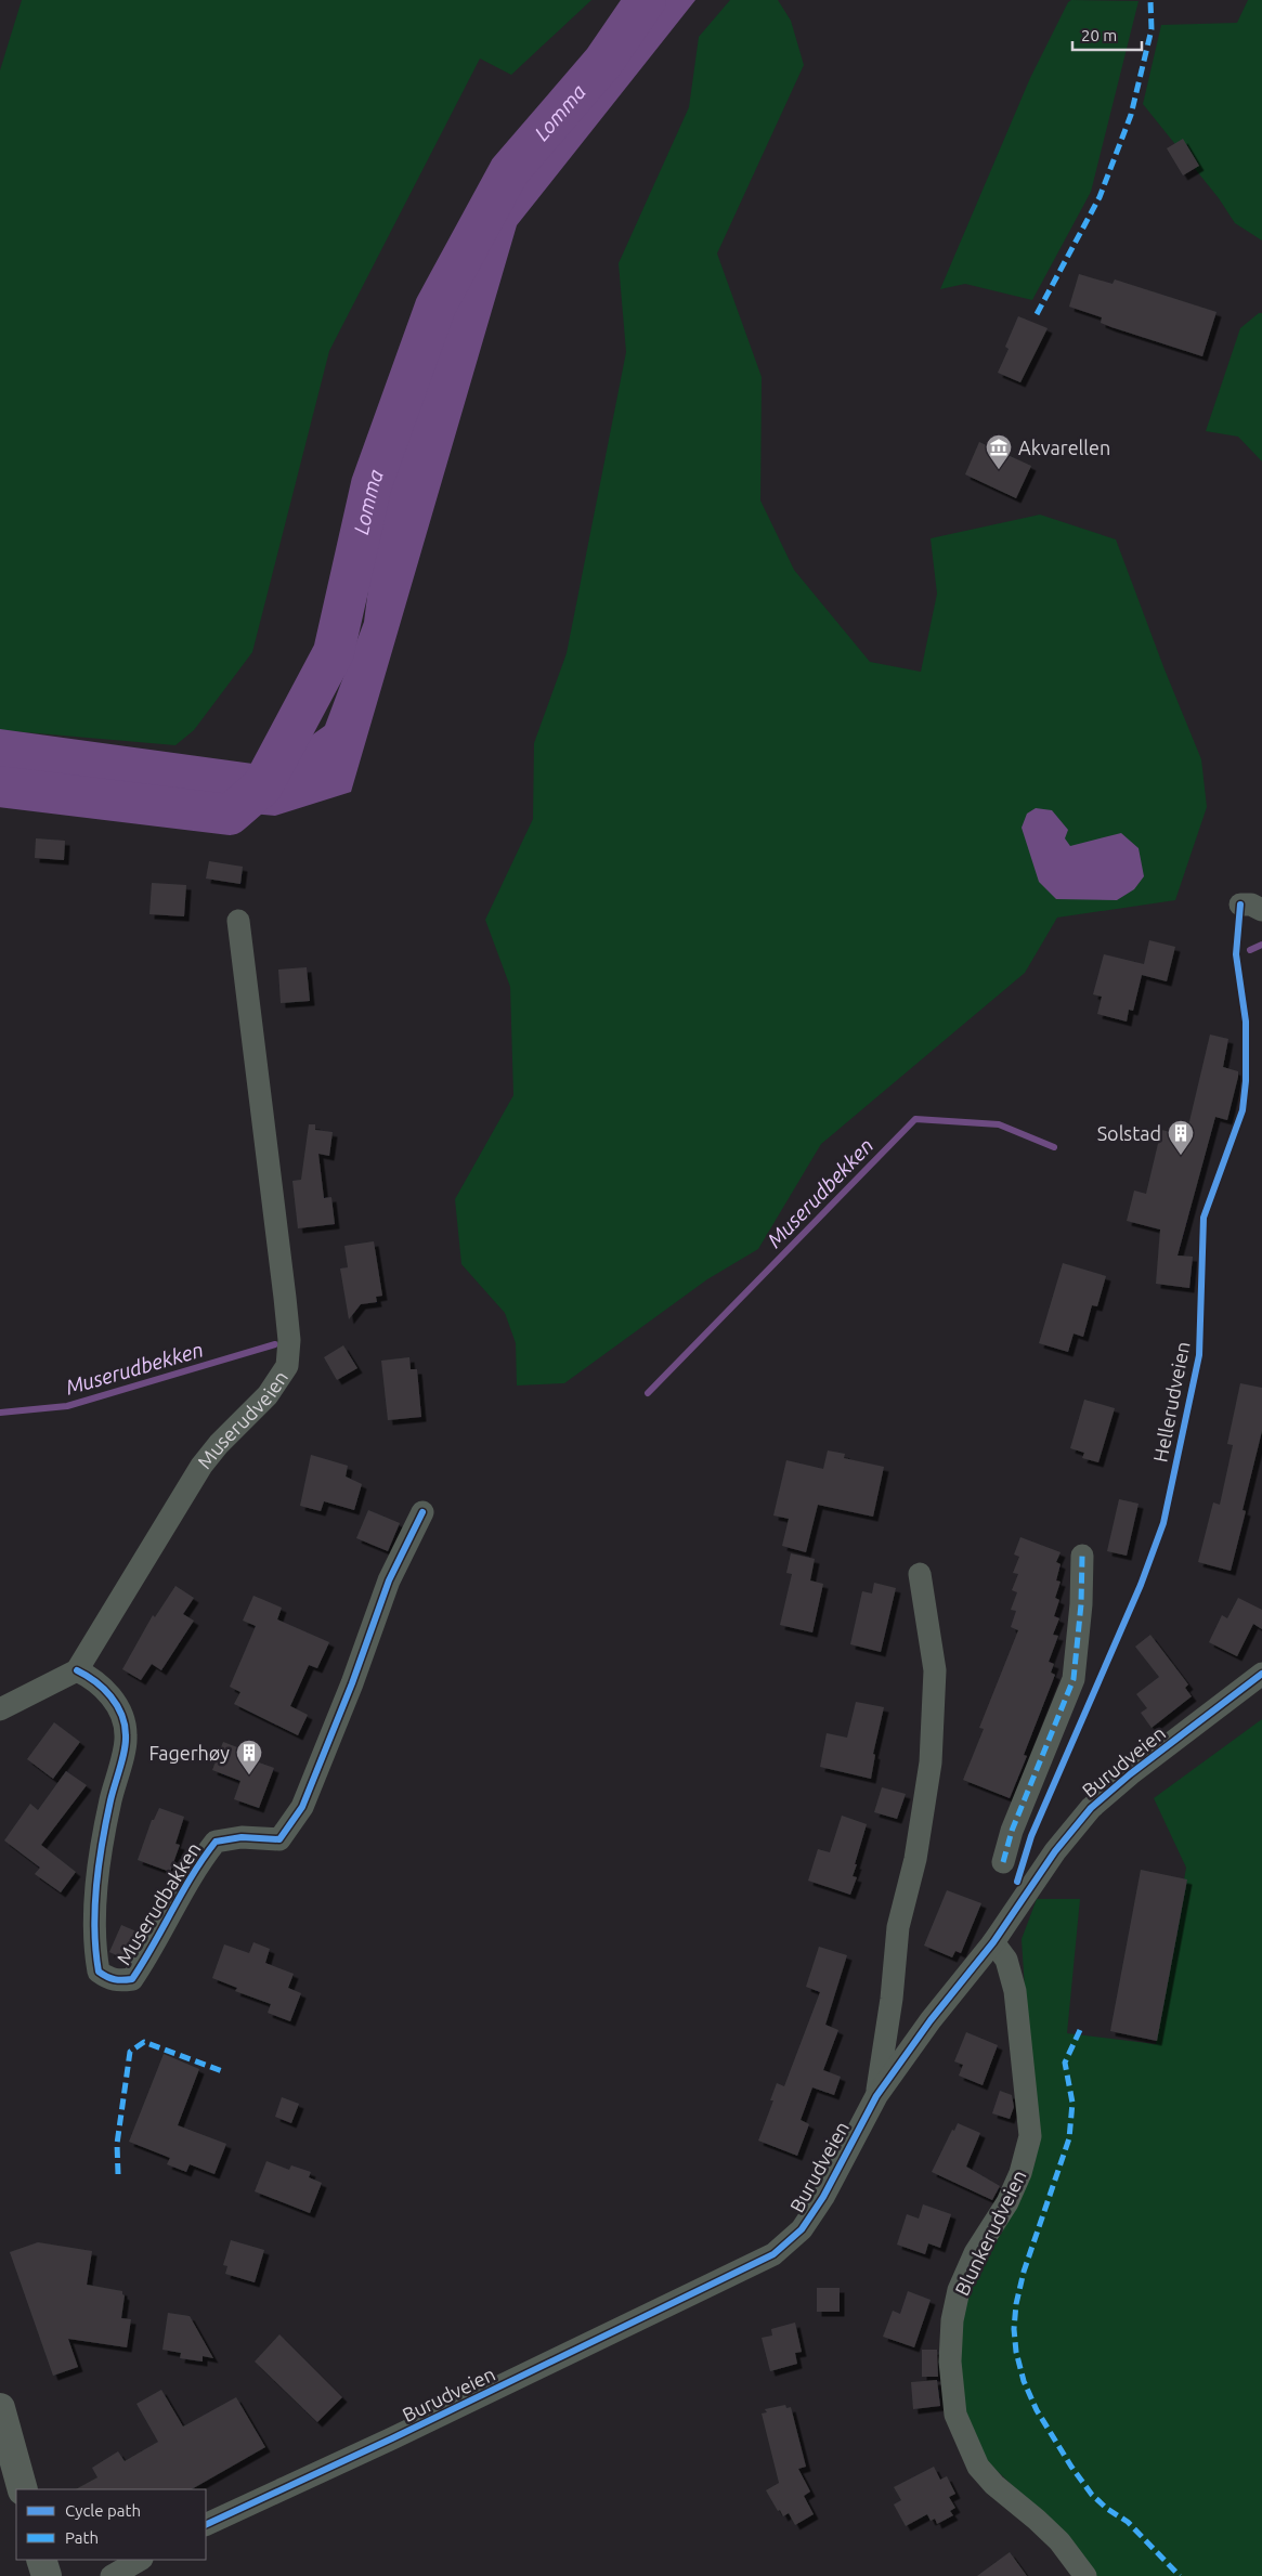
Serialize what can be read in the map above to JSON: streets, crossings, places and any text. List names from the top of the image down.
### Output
{
  "streets": {
    "street": [
      "Muserudveien",
      "Burudveien",
      "Muserudbakken",
      "Blunkerudveien"
    ],
    "cycle path": ["Hellerudveien"]
  },
  "crossings": [
    ["Muserudveien", "Muserudbakken"],
    ["Burudveien", "Blunkerudveien"]
  ],
  "water": ["Lomma", "Muserudbekken"],
  "places": {
    "museum": ["Akvarellen"],
    "building": ["Solstad", "Fagerhøy"]
  },
  "legend": ["Cycle path", "Path"],
  "scale_bar": "20 m"
}
